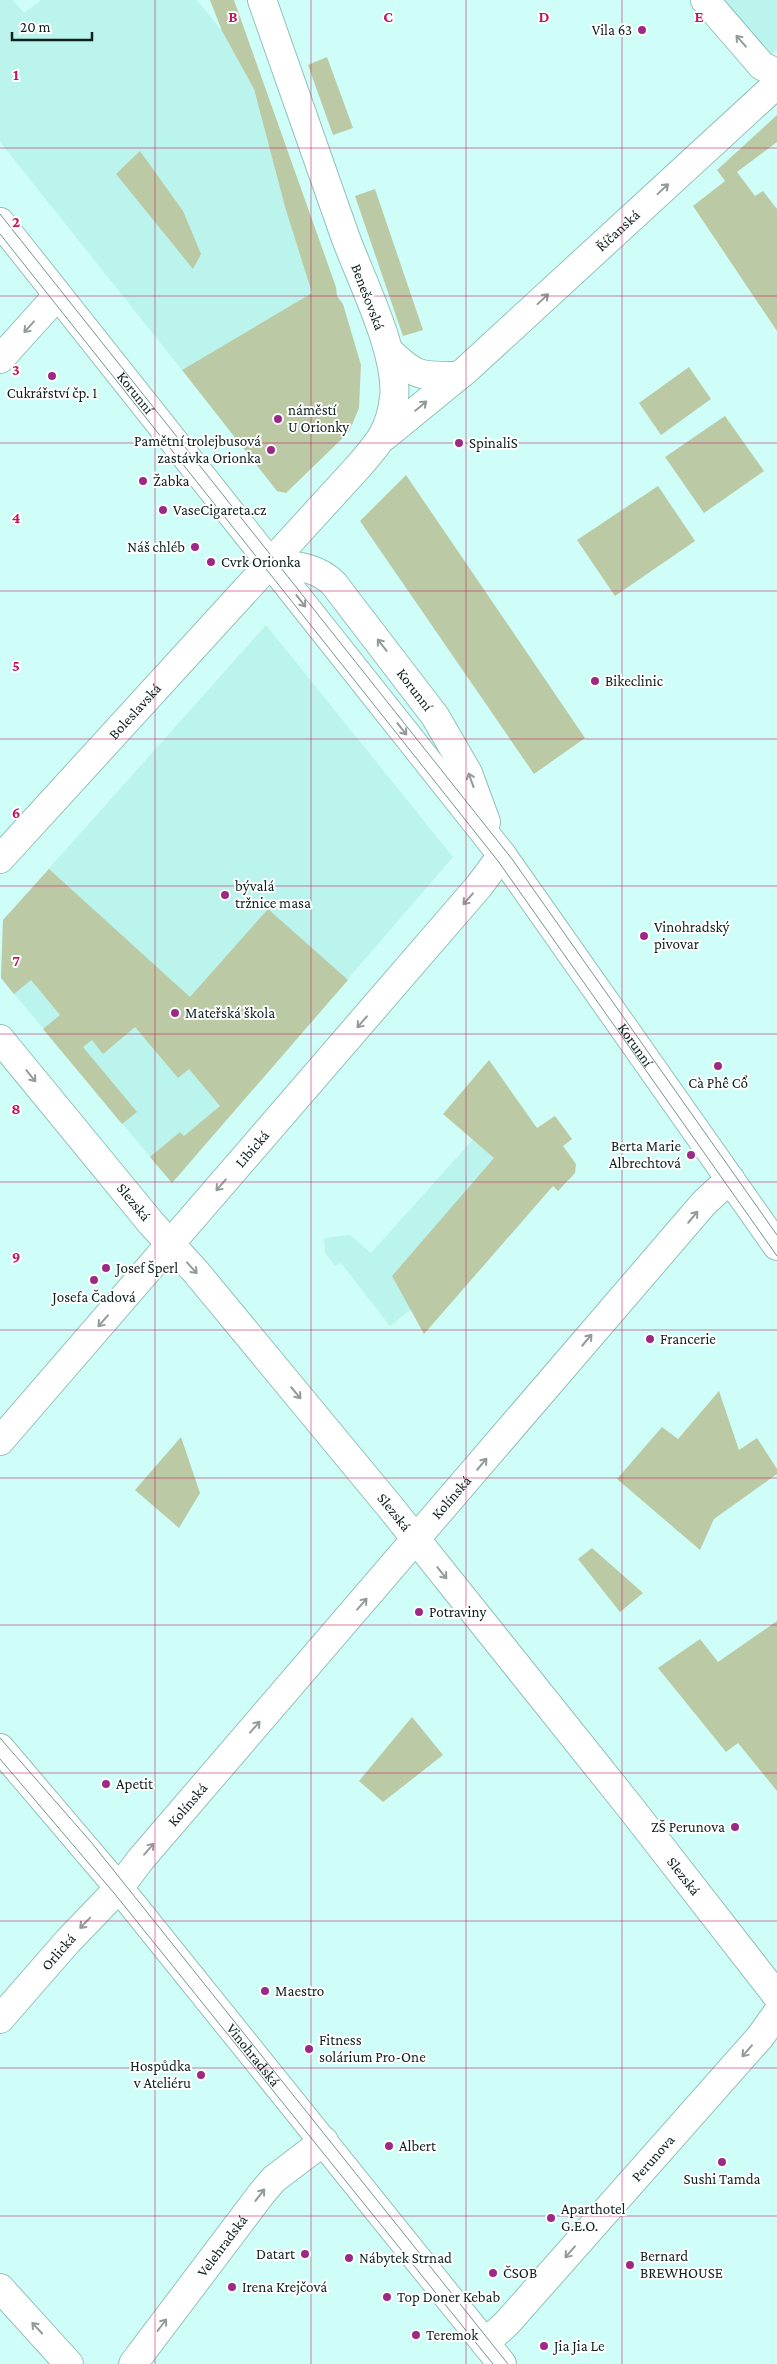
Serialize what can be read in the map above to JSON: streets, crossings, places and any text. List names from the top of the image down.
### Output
{
  "streets": {
    "street": [
      "Říčanská",
      "Benešovská",
      "Korunní",
      "Boleslavská",
      "Libická",
      "Slezská",
      "Kolínská",
      "Orlická",
      "Vinohradská",
      "Perunova",
      "Velehradská"
    ]
  },
  "crossings": [
    ["Říčanská", "Benešovská"],
    ["Benešovská", "Korunní"],
    ["Benešovská", "Boleslavská"],
    ["Korunní", "Boleslavská"],
    ["Korunní", "Libická"],
    ["Korunní", "Kolínská"],
    ["Libická", "Slezská"],
    ["Slezská", "Kolínská"],
    ["Kolínská", "Orlická"],
    ["Kolínská", "Vinohradská"],
    ["Orlická", "Vinohradská"],
    ["Vinohradská", "Perunova"],
    ["Vinohradská", "Velehradská"]
  ],
  "one_way": [
    "Říčanská",
    "Libická",
    "Slezská",
    "Kolínská",
    "Orlická",
    "Perunova",
    "Velehradská"
  ],
  "places": [
    "Vila 63",
    "Cukrářství čp. 1",
    "náměstí U Orionky",
    "SpinaliS",
    "Pamětní trolejbusová zastávka Orionka",
    "Žabka",
    "VaseCigareta.cz",
    "Náš chléb",
    "Cvrk Orionka",
    "Bikeclinic",
    "bývalá tržnice masa",
    "Vinohradský pivovar",
    "Mateřská škola",
    "Cà Phê Cổ",
    "Berta Marie Albrechtová",
    "Josef Šperl",
    "Josefa Čadová",
    "Francerie",
    "Potraviny",
    "Apetit",
    "ZŠ Perunova",
    "Maestro",
    "Fitness solárium Pro-One",
    "Hospůdka v Ateliéru",
    "Albert",
    "Sushi Tamda",
    "Aparthotel G.E.O.",
    "Datart",
    "Nábytek Strnad",
    "Bernard BREWHOUSE",
    "ČSOB",
    "Irena Krejčová",
    "Top Doner Kebab",
    "Teremok",
    "Jia Jia Le"
  ],
  "scale_bar": "20 m",
  "grid": {
    "columns": [
      "B",
      "C",
      "D",
      "E"
    ],
    "rows": [
      "1",
      "2",
      "3",
      "4",
      "5",
      "6",
      "7",
      "8",
      "9"
    ]
  }
}
